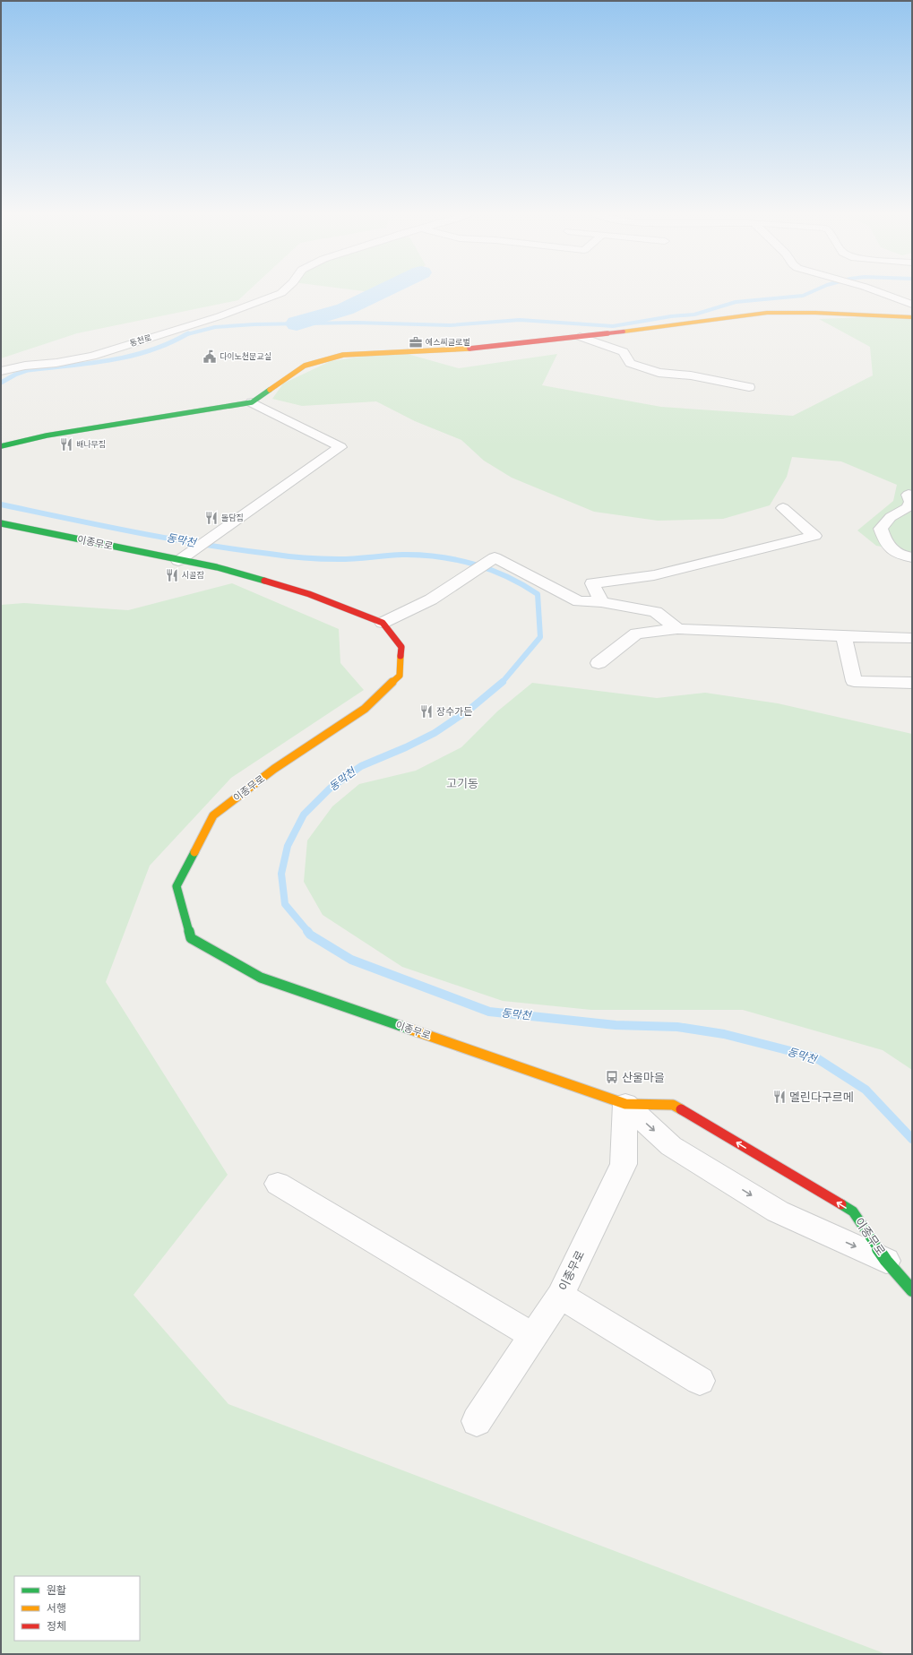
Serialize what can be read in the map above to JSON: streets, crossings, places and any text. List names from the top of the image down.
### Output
{
  "streets": {
    "street": ["동천로", "이종무로"]
  },
  "districts": ["고기동"],
  "water": ["동막천"],
  "places": {
    "office": ["에스씨글로벌"],
    "public building": ["다이노천문교실"],
    "restaurant": [
      "배나무집",
      "돌담집",
      "시골잡",
      "장수가든",
      "멜린다구르메"
    ],
    "bus stop": ["산울마을"]
  },
  "legend": ["원활", "서행", "정체"]
}
